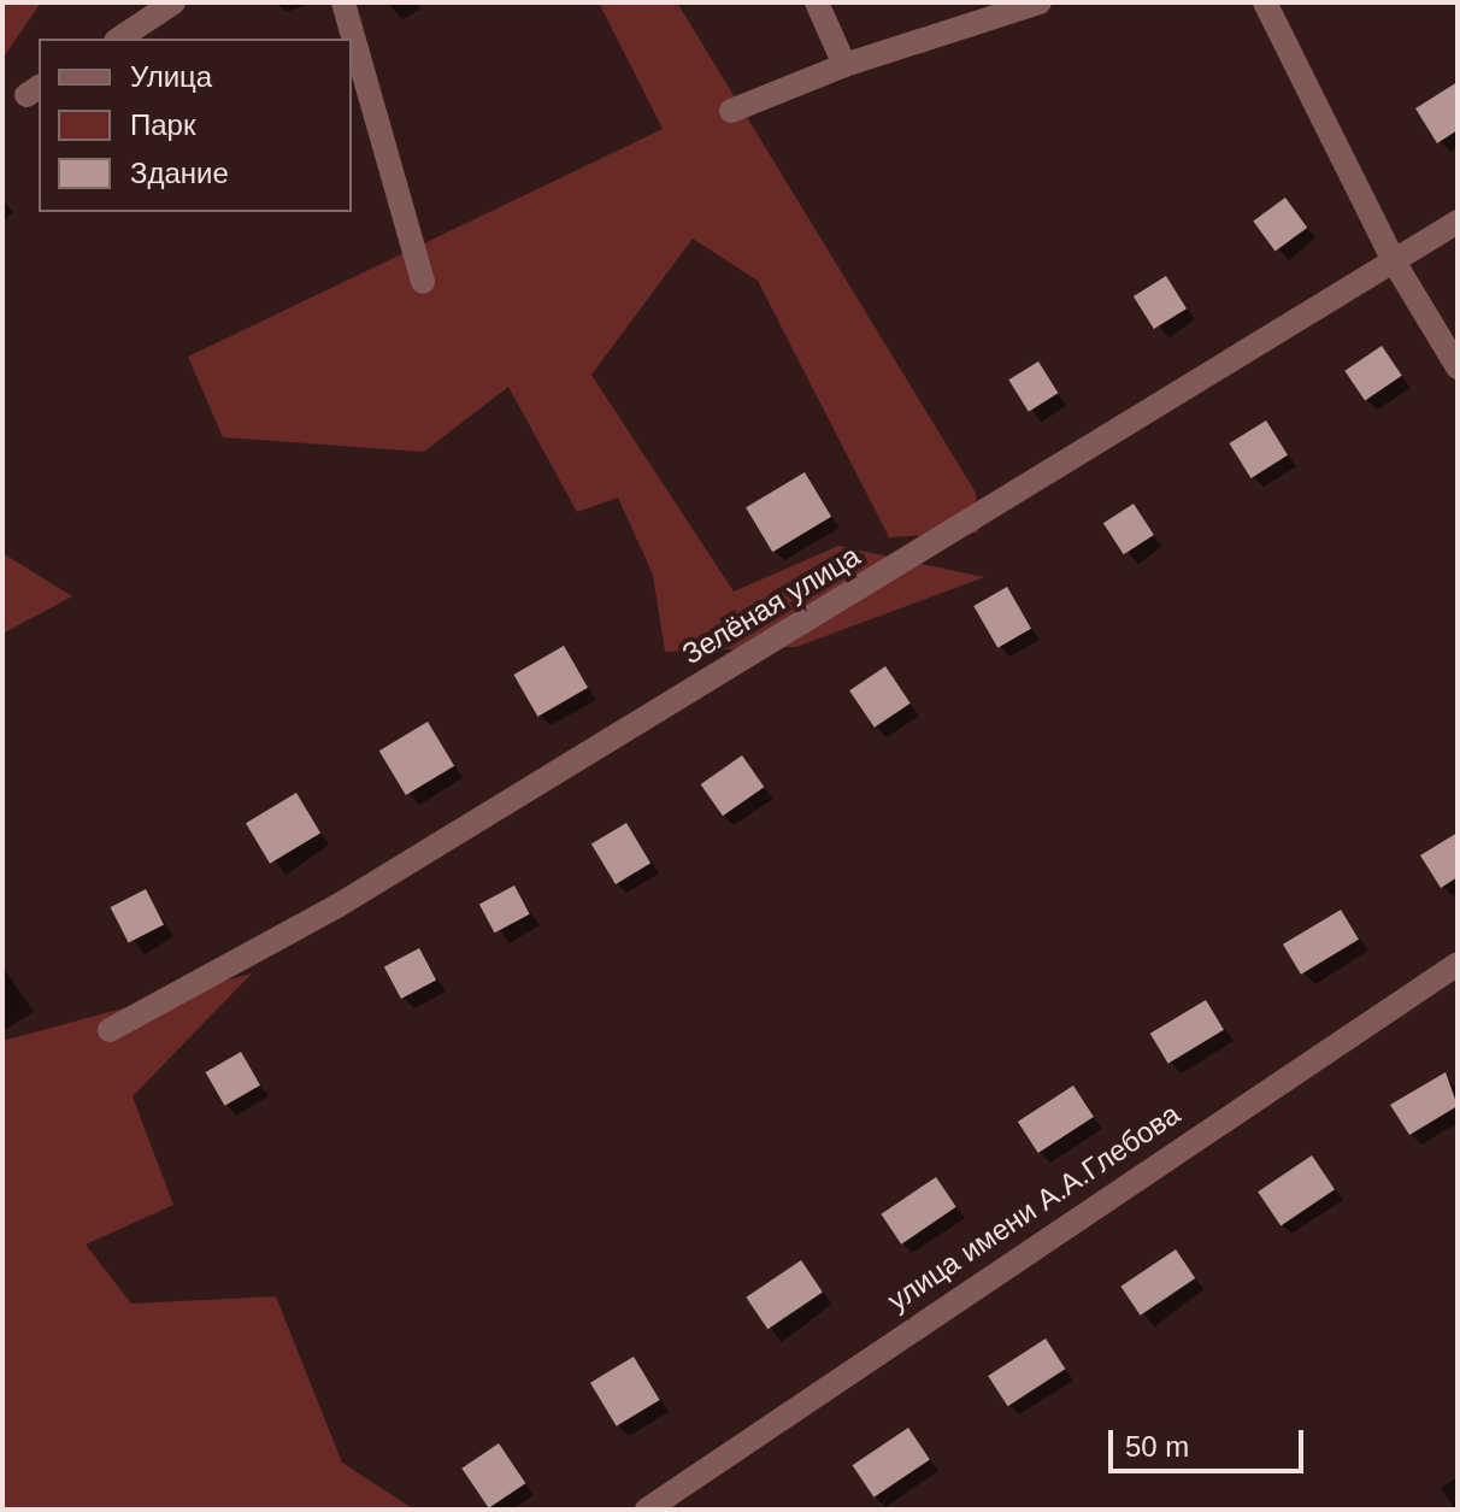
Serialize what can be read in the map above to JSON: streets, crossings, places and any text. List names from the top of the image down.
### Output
{
  "streets": {
    "street": ["Зелёная улица", "улица имени А.А.Глебова"]
  },
  "legend": ["Улица", "Парк", "Здание"],
  "scale_bar": "50 m"
}
